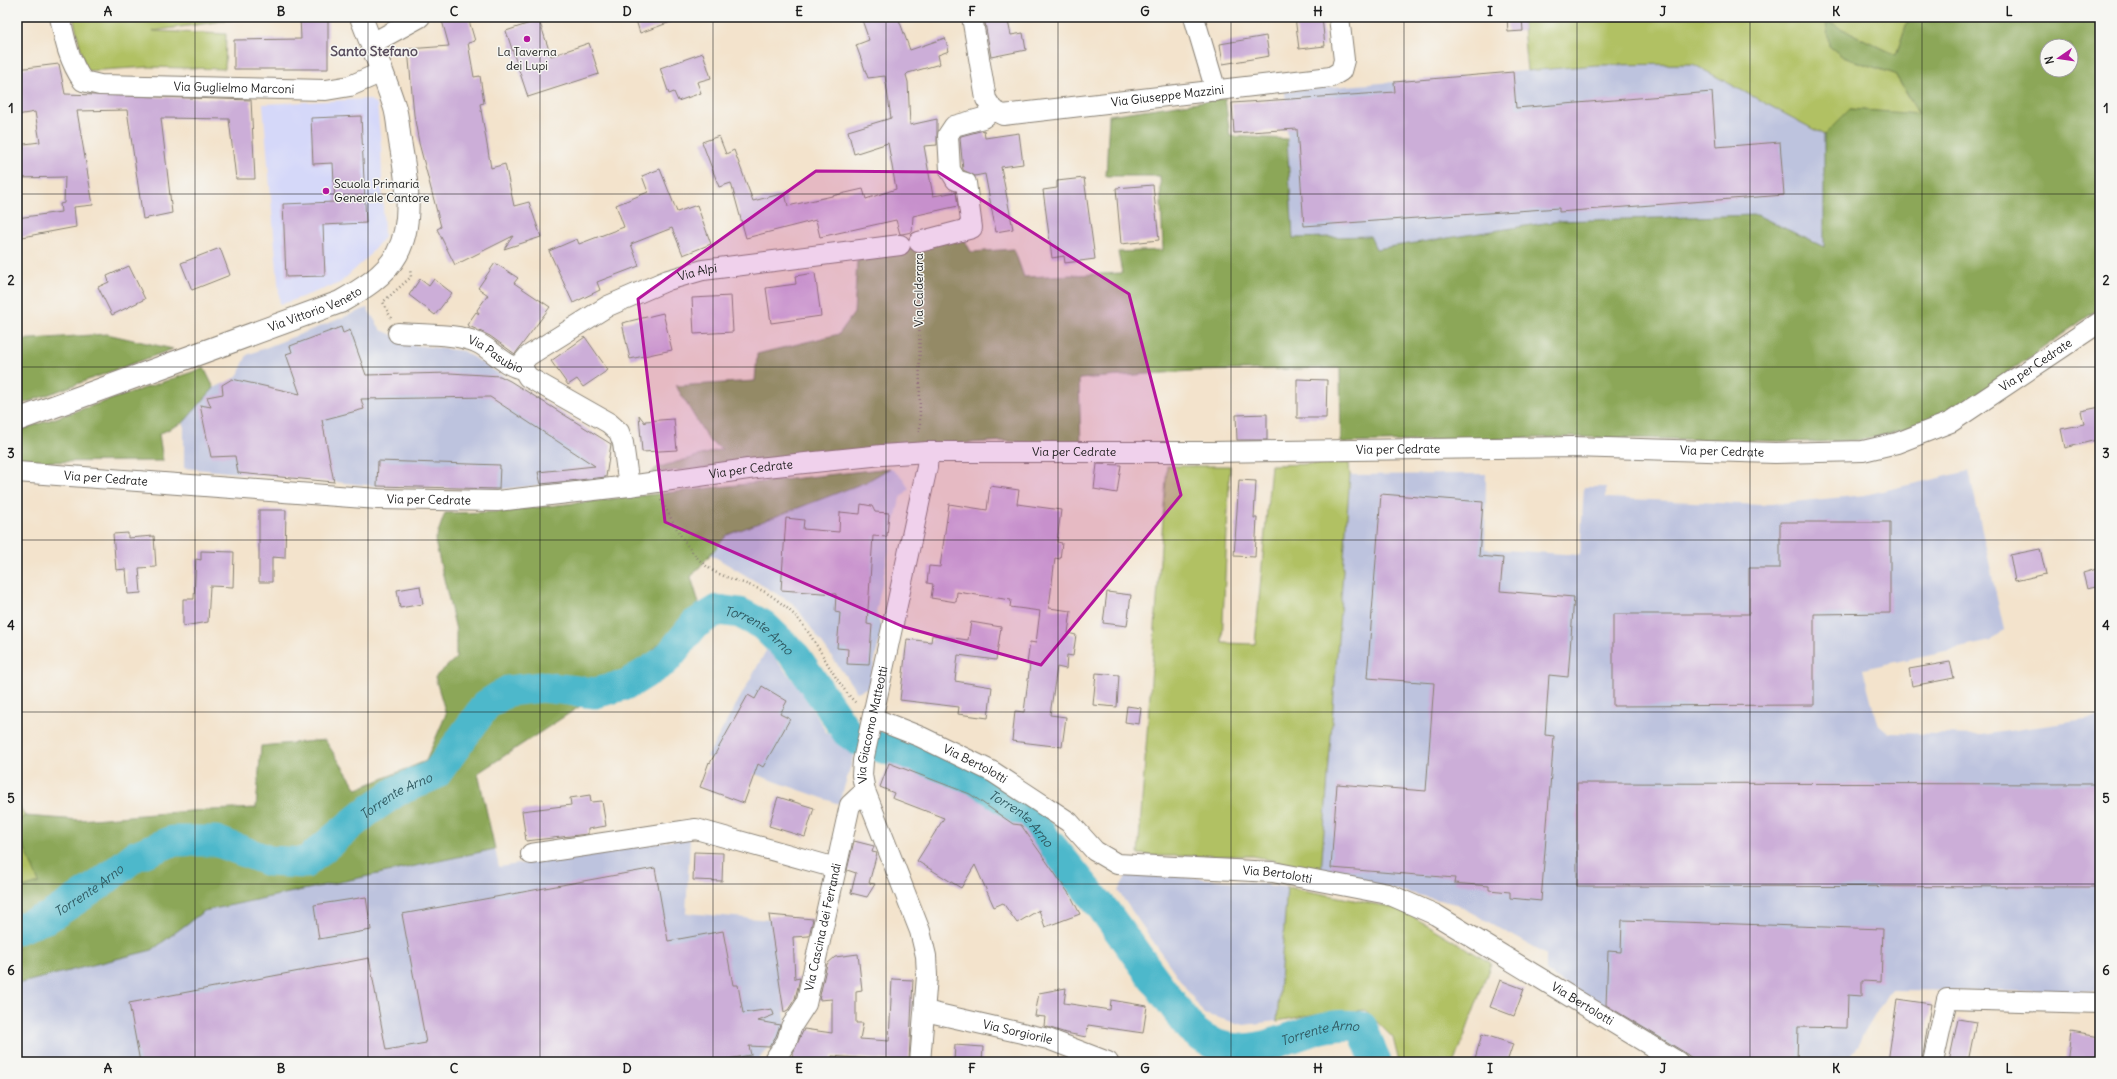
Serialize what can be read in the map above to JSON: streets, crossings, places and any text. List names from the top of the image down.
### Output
{
  "streets": {
    "street": [
      "Via Guglielmo Marconi",
      "Via Giuseppe Mazzini",
      "Via Alpi",
      "Via Calderara",
      "Via Vittorio Veneto",
      "Via Pasubio",
      "Via per Cedrate",
      "Via Giacomo Matteotti",
      "Via Bertolotti",
      "Via Cascina dei Ferrandi",
      "Via Sorgiorile"
    ]
  },
  "crossings": [
    ["Via Guglielmo Marconi", "Via Vittorio Veneto"],
    ["Via Giuseppe Mazzini", "Via Calderara"],
    ["Via Alpi", "Via Pasubio"],
    ["Via Calderara", "Via per Cedrate"],
    ["Via Calderara", "Via Giacomo Matteotti"],
    ["Via Pasubio", "Via per Cedrate"],
    ["Via per Cedrate", "Via Giacomo Matteotti"],
    ["Via Giacomo Matteotti", "Via Bertolotti"],
    ["Via Giacomo Matteotti", "Via Cascina dei Ferrandi"],
    ["Via Giacomo Matteotti", "Via Sorgiorile"]
  ],
  "districts": ["Santo Stefano"],
  "water": ["Torrente Arno"],
  "places": ["La Taverna dei Lupi", "Scuola Primaria Generale Cantore"],
  "north": "left",
  "grid": {
    "columns": [
      "A",
      "B",
      "C",
      "D",
      "E",
      "F",
      "G",
      "H",
      "I",
      "J",
      "K",
      "L"
    ],
    "rows": [
      "1",
      "2",
      "3",
      "4",
      "5",
      "6"
    ]
  }
}
